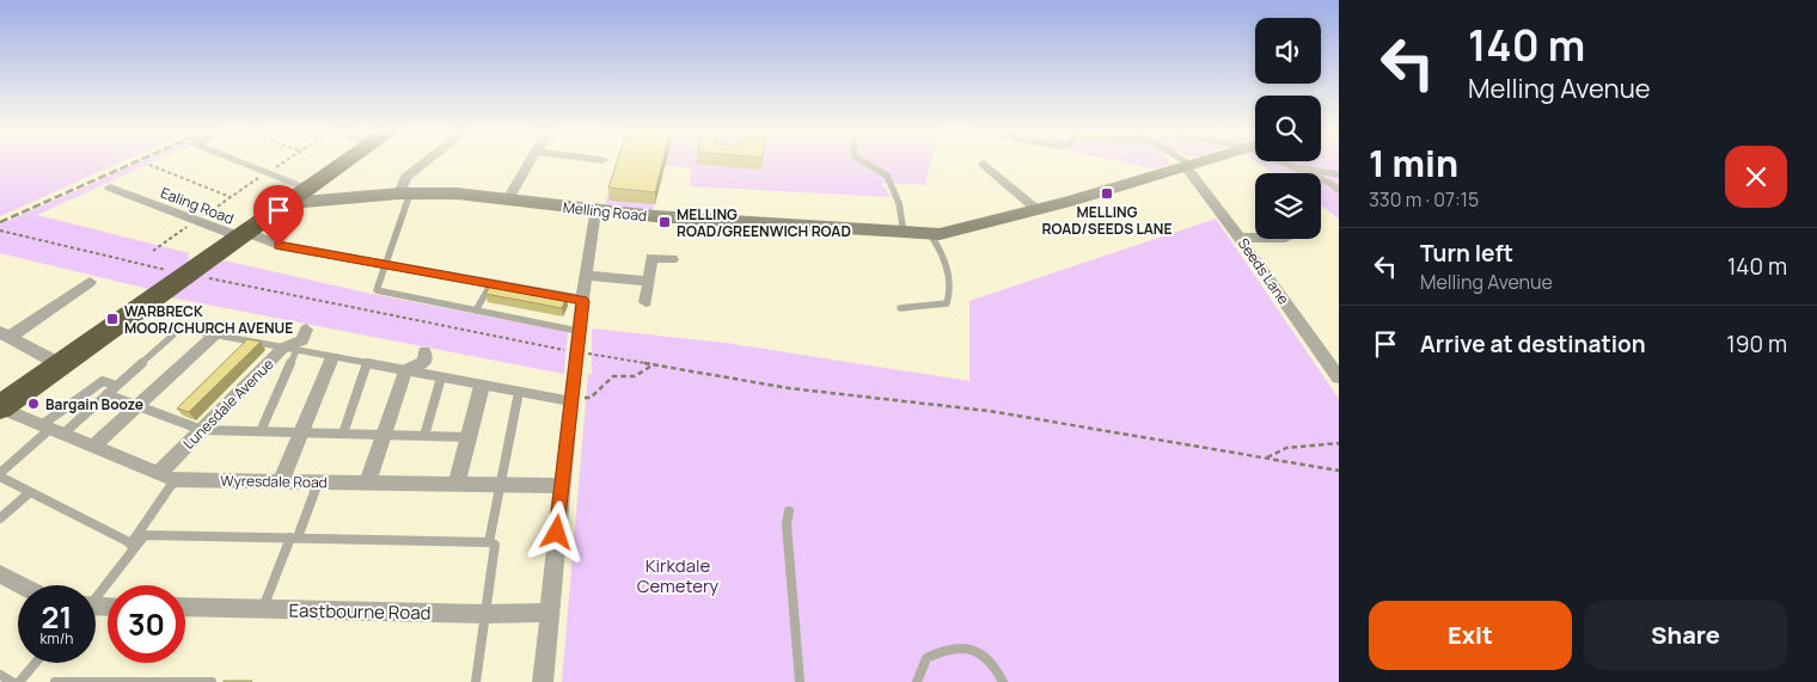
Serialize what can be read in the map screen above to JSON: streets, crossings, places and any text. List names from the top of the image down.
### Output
{
  "streets": {
    "street": [
      "Ealing Road",
      "Melling Road",
      "Seeds Lane",
      "Lunesdale Avenue",
      "Wyresdale Road",
      "Eastbourne Road"
    ]
  },
  "crossings": [
    ["Melling Road", "Seeds Lane"],
    ["Lunesdale Avenue", "Wyresdale Road"]
  ],
  "parks": ["Kirkdale Cemetery"],
  "places": {
    "transit": ["MELLING ROAD/SEEDS LANE", "MELLING ROAD/GREENWICH ROAD", "WARBRECK MOOR/CHURCH AVENUE"],
    "other": ["Bargain Booze"]
  },
  "page": {
    "turn": ["140 m", "Melling Avenue"],
    "heading": ["1 min", "330 m · 07:15"],
    "list": [
      {
        "name": "Turn left",
        "note": "Melling Avenue",
        "value": "140 m"
      },
      {
        "name": "Arrive at destination",
        "value": "190 m"
      }
    ],
    "speed": "21 km/h",
    "limit": "30",
    "buttons": ["Exit", "Share"]
  }
}
